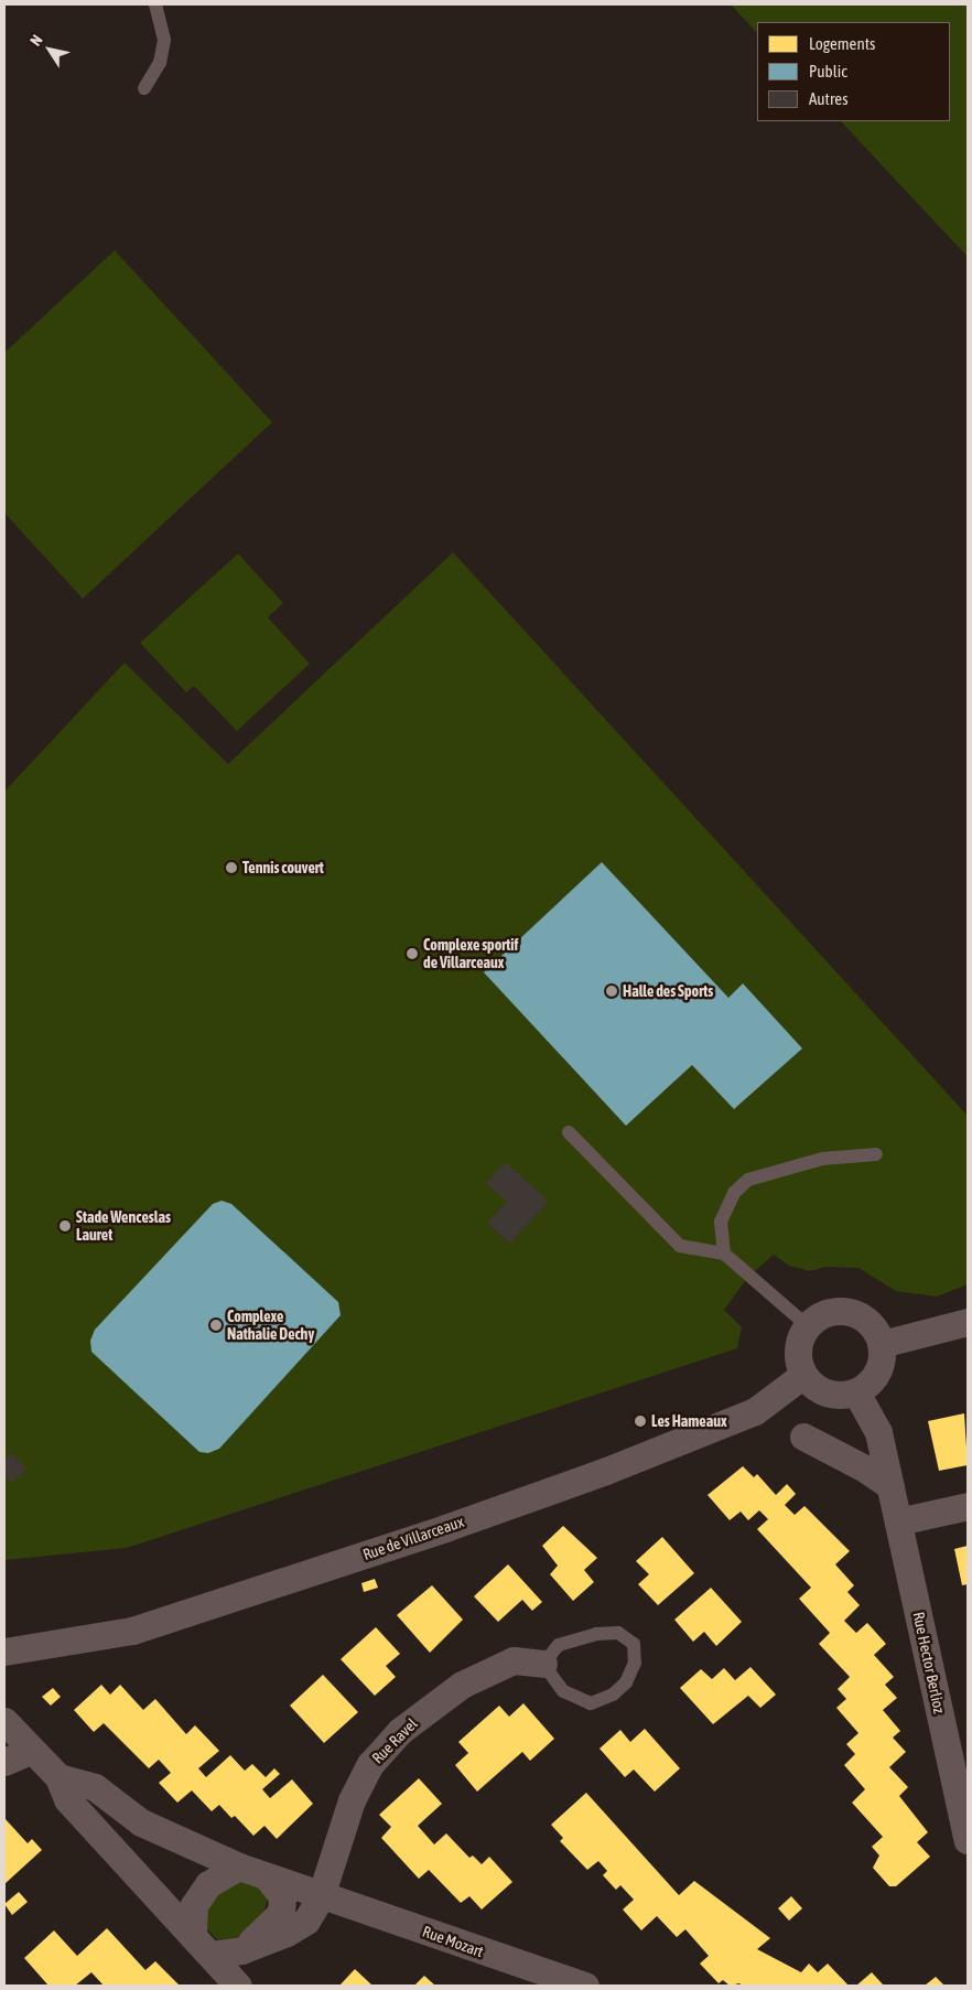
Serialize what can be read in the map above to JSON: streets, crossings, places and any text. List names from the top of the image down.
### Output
{
  "streets": {
    "street": [
      "Rue de Villarceaux",
      "Rue Hector Berlioz",
      "Rue Ravel",
      "Rue Mozart"
    ]
  },
  "crossings": [
    ["Rue de Villarceaux", "Rue Hector Berlioz"],
    ["Rue Ravel", "Rue Mozart"]
  ],
  "places": [
    "Tennis couvert",
    "Complexe sportif de Villarceaux",
    "Halle des Sports",
    "Stade Wenceslas Lauret",
    "Complexe Nathalie Dechy",
    "Les Hameaux"
  ],
  "legend": ["Logements", "Public", "Autres"],
  "north": "top left"
}
